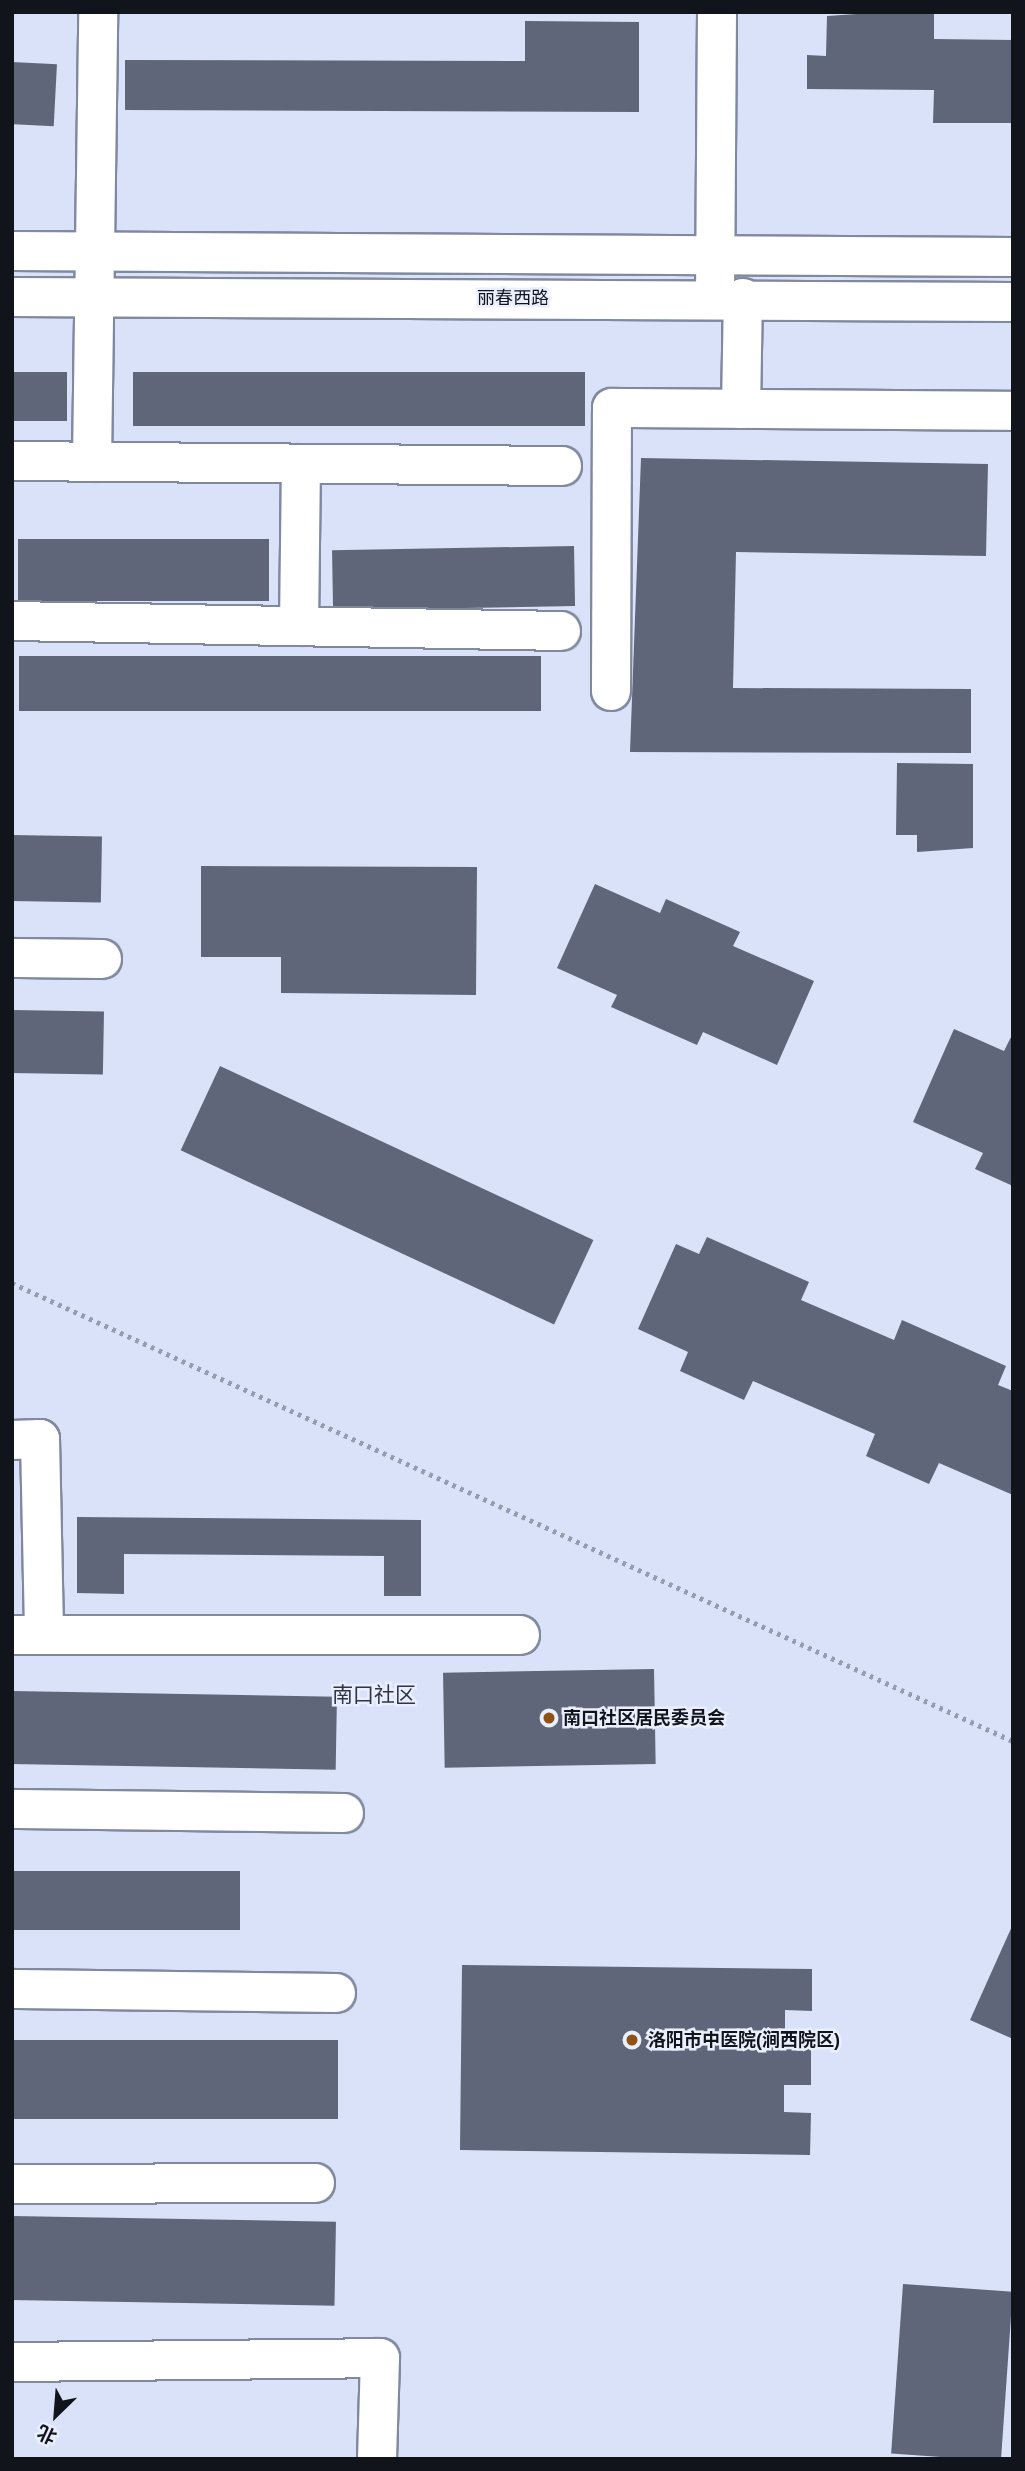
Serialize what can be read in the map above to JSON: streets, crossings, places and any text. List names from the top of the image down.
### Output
{
  "streets": {
    "main road": ["丽春西路"]
  },
  "districts": ["南口社区"],
  "places": ["南口社区居民委员会", "洛阳市中医院(涧西院区)"],
  "north": "bottom left"
}
